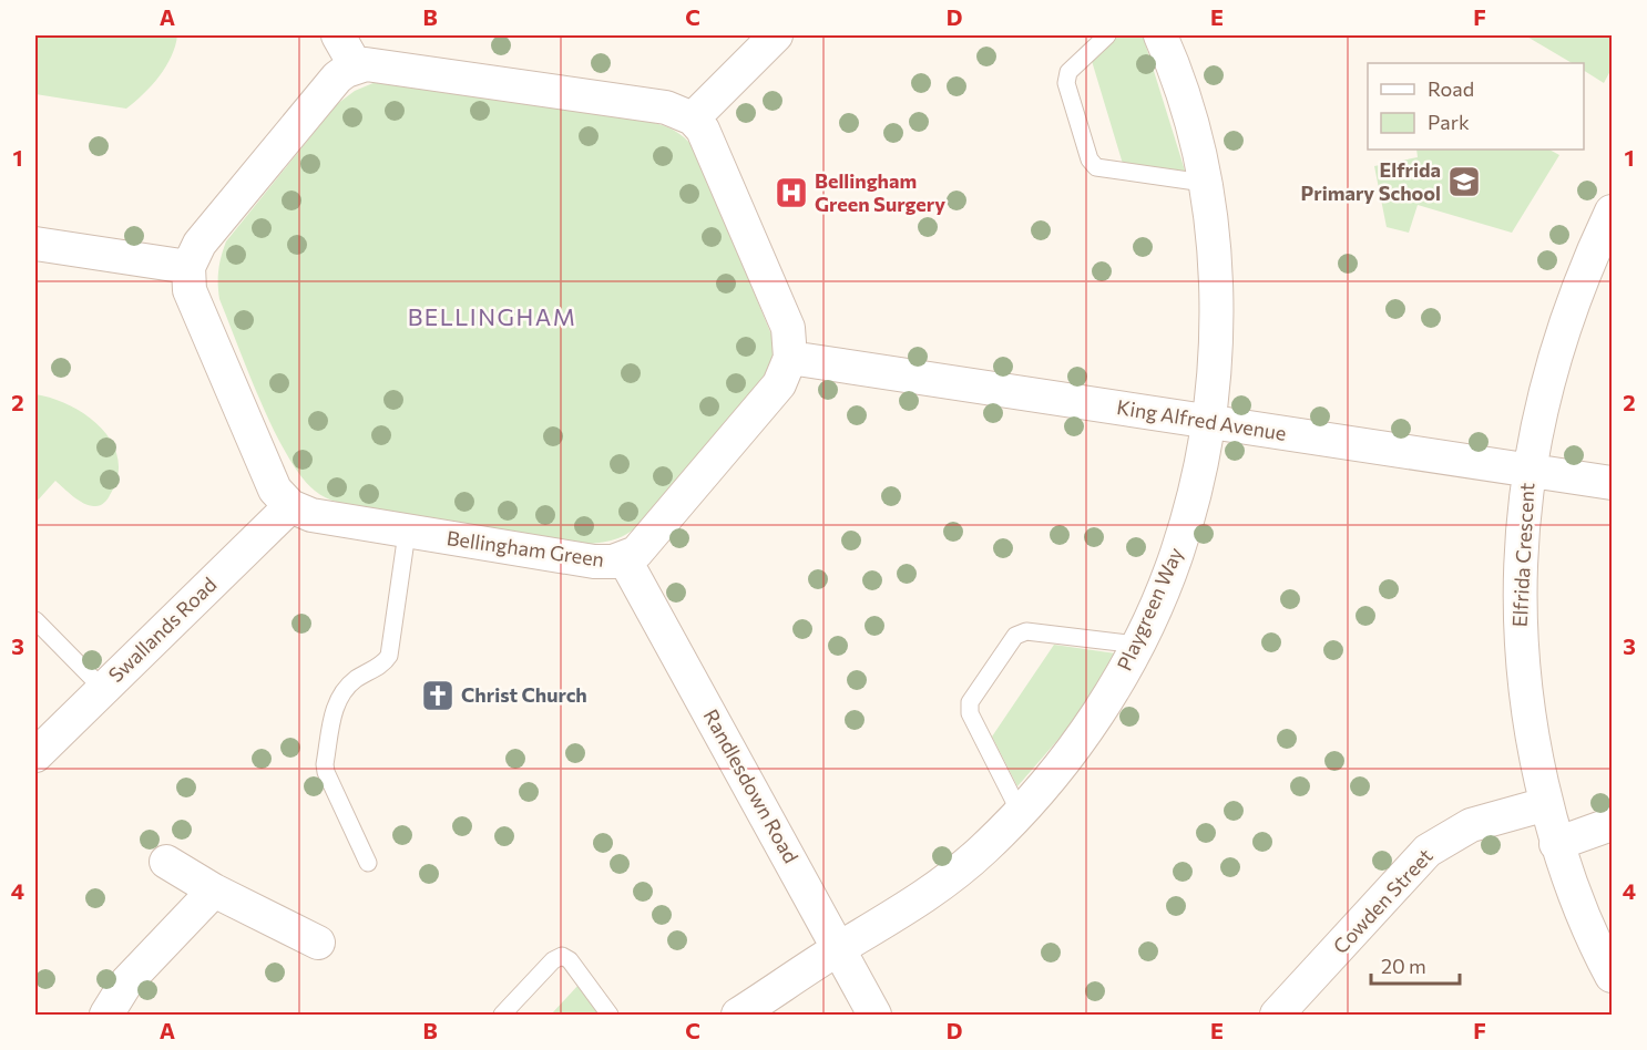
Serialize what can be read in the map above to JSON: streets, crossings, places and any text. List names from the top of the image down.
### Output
{
  "streets": {
    "street": [
      "King Alfred Avenue",
      "Bellingham Green",
      "Elfrida Crescent",
      "Playgreen Way",
      "Swallands Road",
      "Randlesdown Road",
      "Cowden Street"
    ]
  },
  "crossings": [
    ["King Alfred Avenue", "Bellingham Green"],
    ["King Alfred Avenue", "Elfrida Crescent"],
    ["King Alfred Avenue", "Playgreen Way"],
    ["Bellingham Green", "Swallands Road"],
    ["Bellingham Green", "Randlesdown Road"],
    ["Elfrida Crescent", "Cowden Street"],
    ["Playgreen Way", "Randlesdown Road"]
  ],
  "districts": ["BELLINGHAM"],
  "places": {
    "school or university": ["Elfrida Primary School"],
    "hospital": ["Bellingham Green Surgery"],
    "church": ["Christ Church"]
  },
  "legend": ["Road", "Park"],
  "scale_bar": "20 m",
  "grid": {
    "columns": [
      "A",
      "B",
      "C",
      "D",
      "E",
      "F"
    ],
    "rows": [
      "1",
      "2",
      "3",
      "4"
    ]
  }
}
